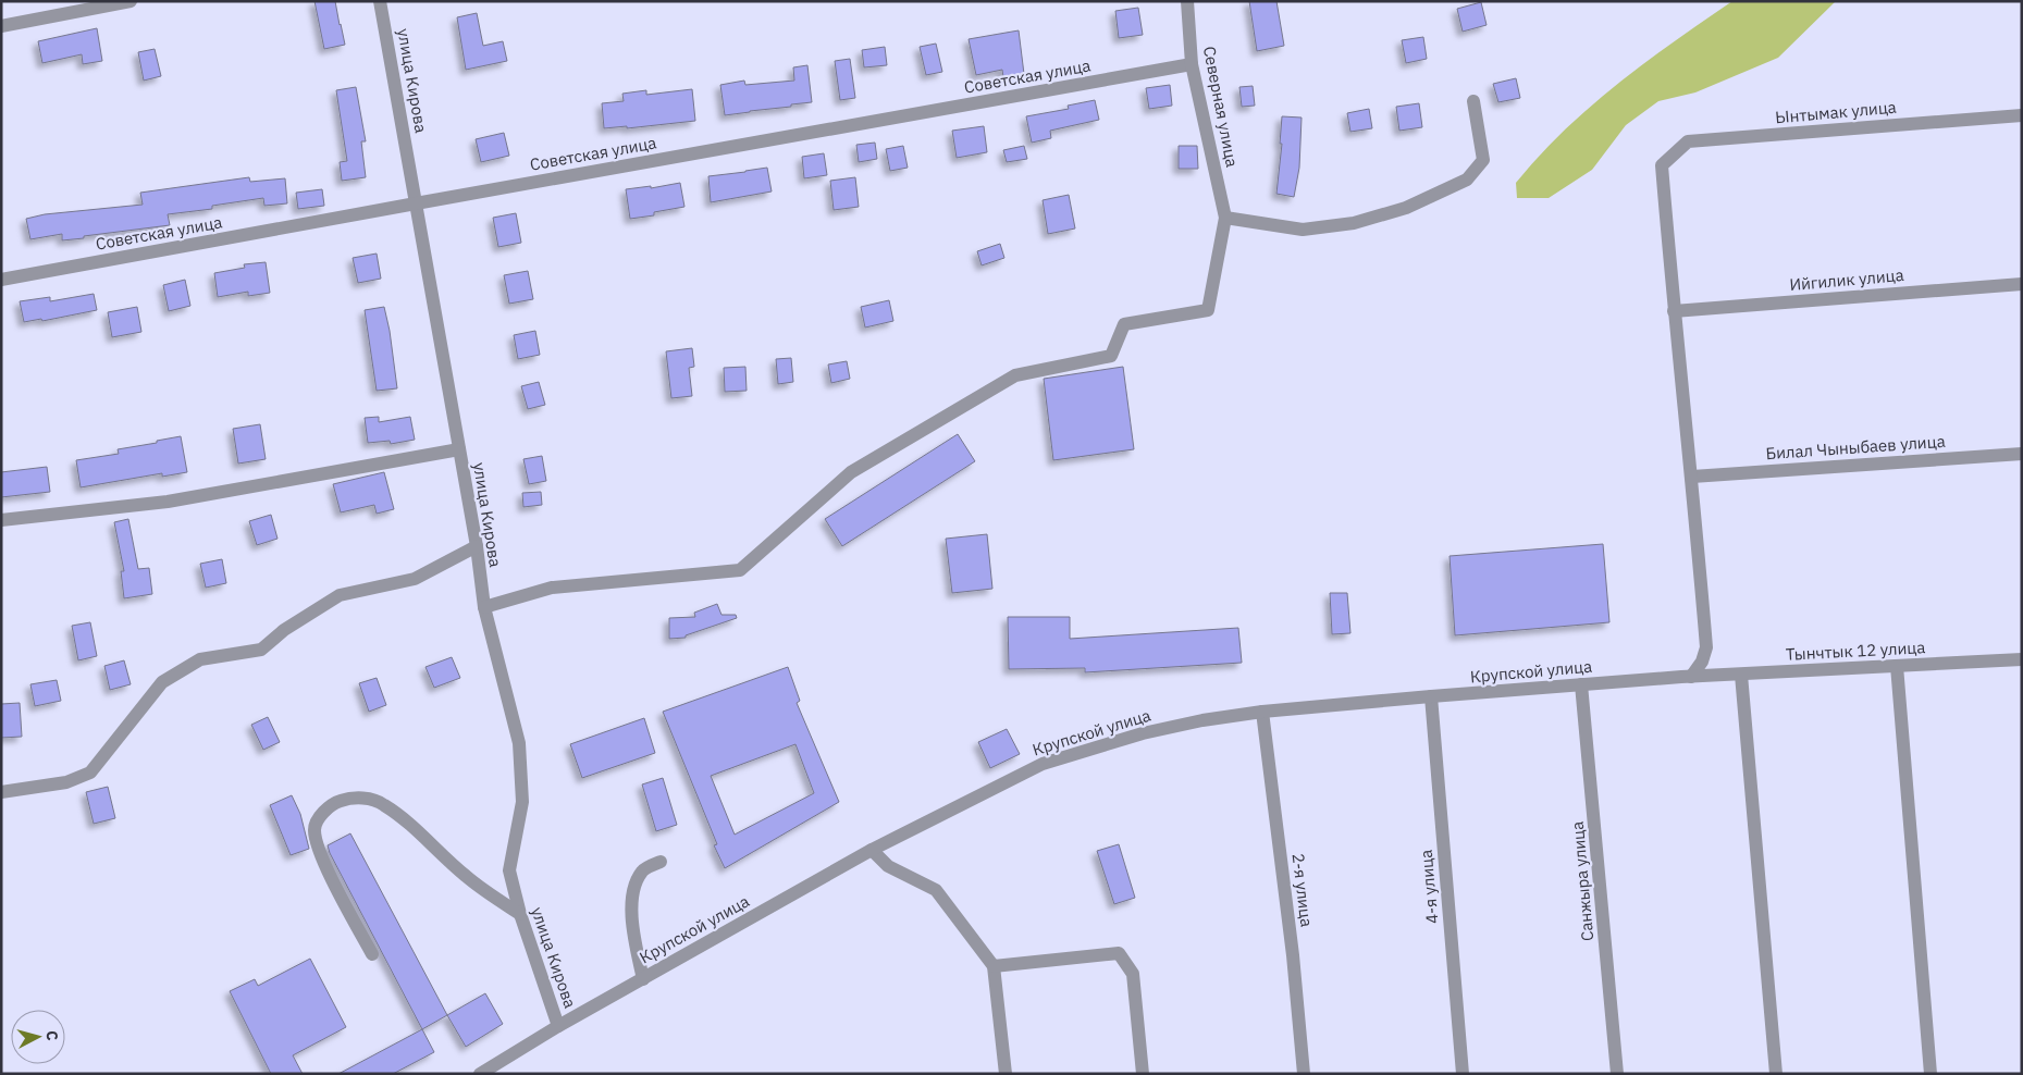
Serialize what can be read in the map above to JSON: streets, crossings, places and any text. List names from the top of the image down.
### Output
{
  "streets": {
    "street": [
      "Советская улица",
      "улица Кирова",
      "Северная улица",
      "Ынтымак улица",
      "Ийгилик улица",
      "Билал Чыныбаев улица",
      "Тынчтык 12 улица",
      "Крупской улица",
      "Санжыра улица",
      "4-я улица",
      "2-я улица"
    ]
  },
  "crossings": [
    ["Советская улица", "улица Кирова"],
    ["Советская улица", "Северная улица"],
    ["улица Кирова", "Крупской улица"],
    ["Ынтымак улица", "Ийгилик улица"],
    ["Тынчтык 12 улица", "Крупской улица"],
    ["Крупской улица", "Санжыра улица"],
    ["Крупской улица", "4-я улица"],
    ["Крупской улица", "2-я улица"]
  ],
  "north": "right"
}
